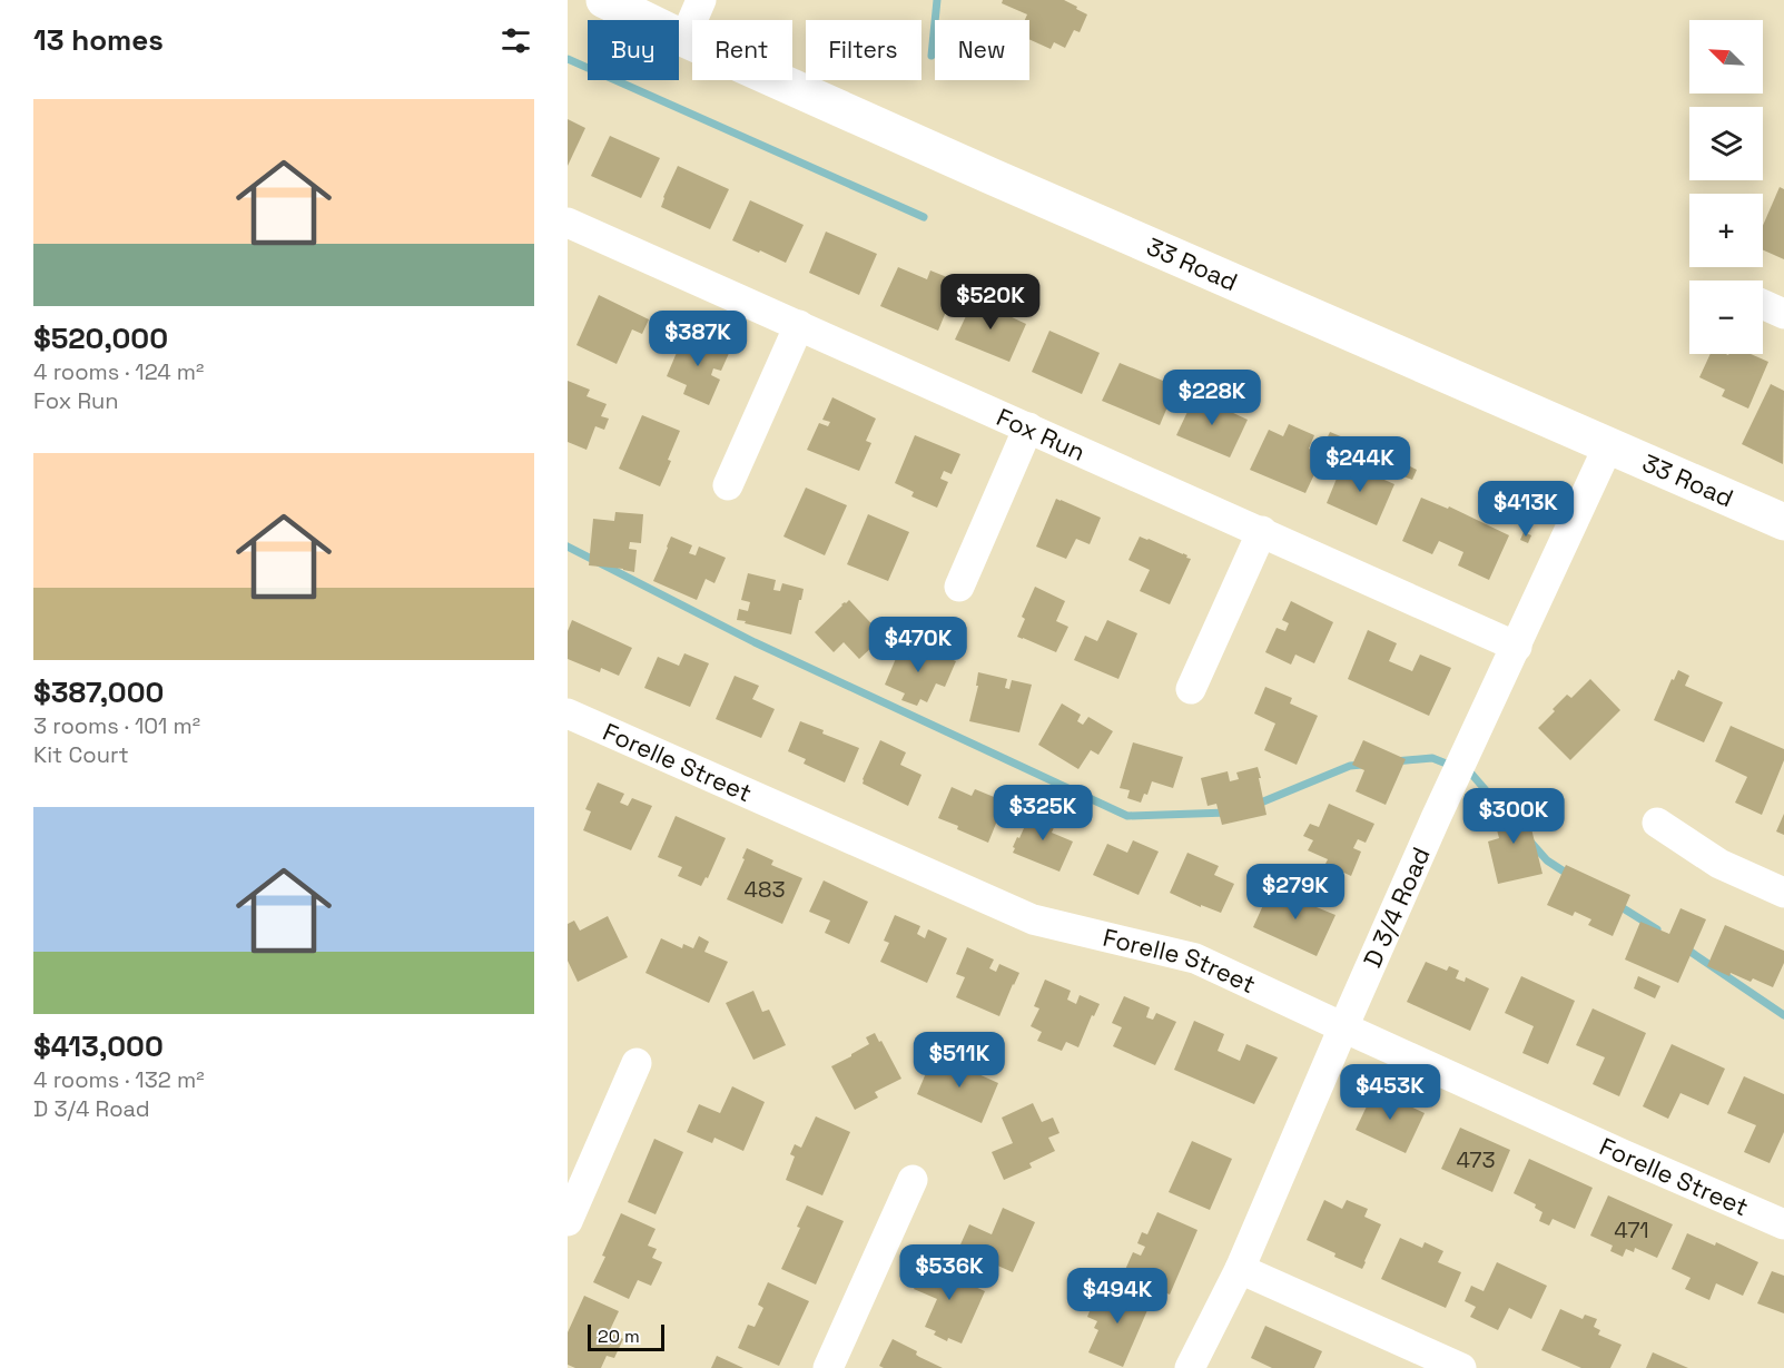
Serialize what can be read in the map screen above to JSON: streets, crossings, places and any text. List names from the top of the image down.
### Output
{
  "streets": {
    "main road": ["33 Road"],
    "street": ["Fox Run", "Forelle Street", "D 3/4 Road"]
  },
  "crossings": [
    ["33 Road", "D 3/4 Road"],
    ["Fox Run", "D 3/4 Road"],
    ["Forelle Street", "D 3/4 Road"]
  ],
  "house_numbers": ["483", "473", "471"],
  "scale_bar": "20 m",
  "north": "top left",
  "page": {
    "heading": "13 homes",
    "map_buttons": ["+", "−"],
    "chip": [
      "Buy",
      "Rent",
      "Filters",
      "New"
    ],
    "list": [
      {
        "name": "$520,000",
        "note": "4 rooms · 124 m² · Fox Run"
      },
      {
        "name": "$387,000",
        "note": "3 rooms · 101 m² · Kit Court"
      },
      {
        "name": "$413,000",
        "note": "4 rooms · 132 m² · D 3/4 Road"
      }
    ],
    "price": [
      "$520K",
      "$387K",
      "$228K",
      "$244K",
      "$413K",
      "$470K",
      "$325K",
      "$300K",
      "$279K",
      "$511K",
      "$453K",
      "$536K",
      "$494K"
    ],
    "scale": "20 m"
  }
}
